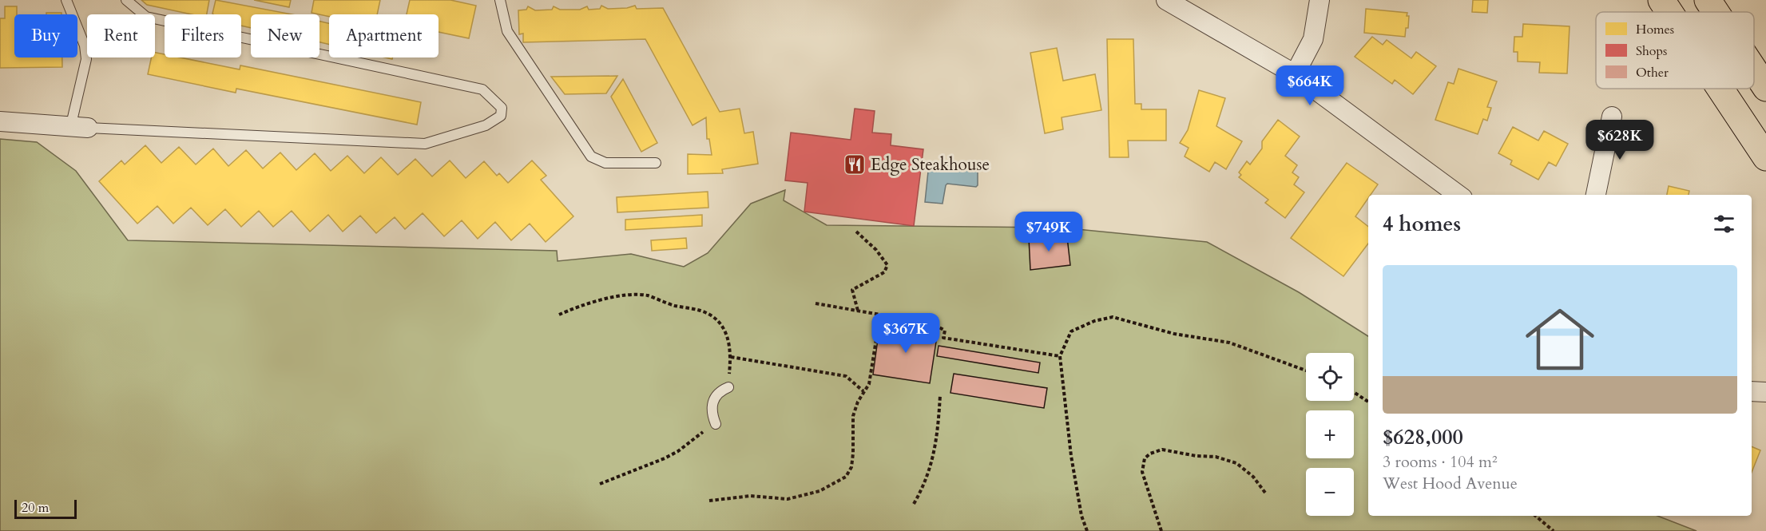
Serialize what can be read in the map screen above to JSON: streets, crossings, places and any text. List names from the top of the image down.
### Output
{
  "places": {
    "restaurant": ["Edge Steakhouse"]
  },
  "legend": ["Homes", "Shops", "Other"],
  "scale_bar": "20 m",
  "page": {
    "chip": [
      "Buy",
      "Rent",
      "Filters",
      "New",
      "Apartment"
    ],
    "price": [
      "$664K",
      "$628K",
      "$749K",
      "$367K"
    ],
    "heading": "4 homes",
    "list": [
      {
        "name": "$628,000",
        "note": "3 rooms · 104 m² · West Hood Avenue"
      }
    ],
    "map_buttons": ["+", "−"],
    "scale": "20 m"
  }
}
